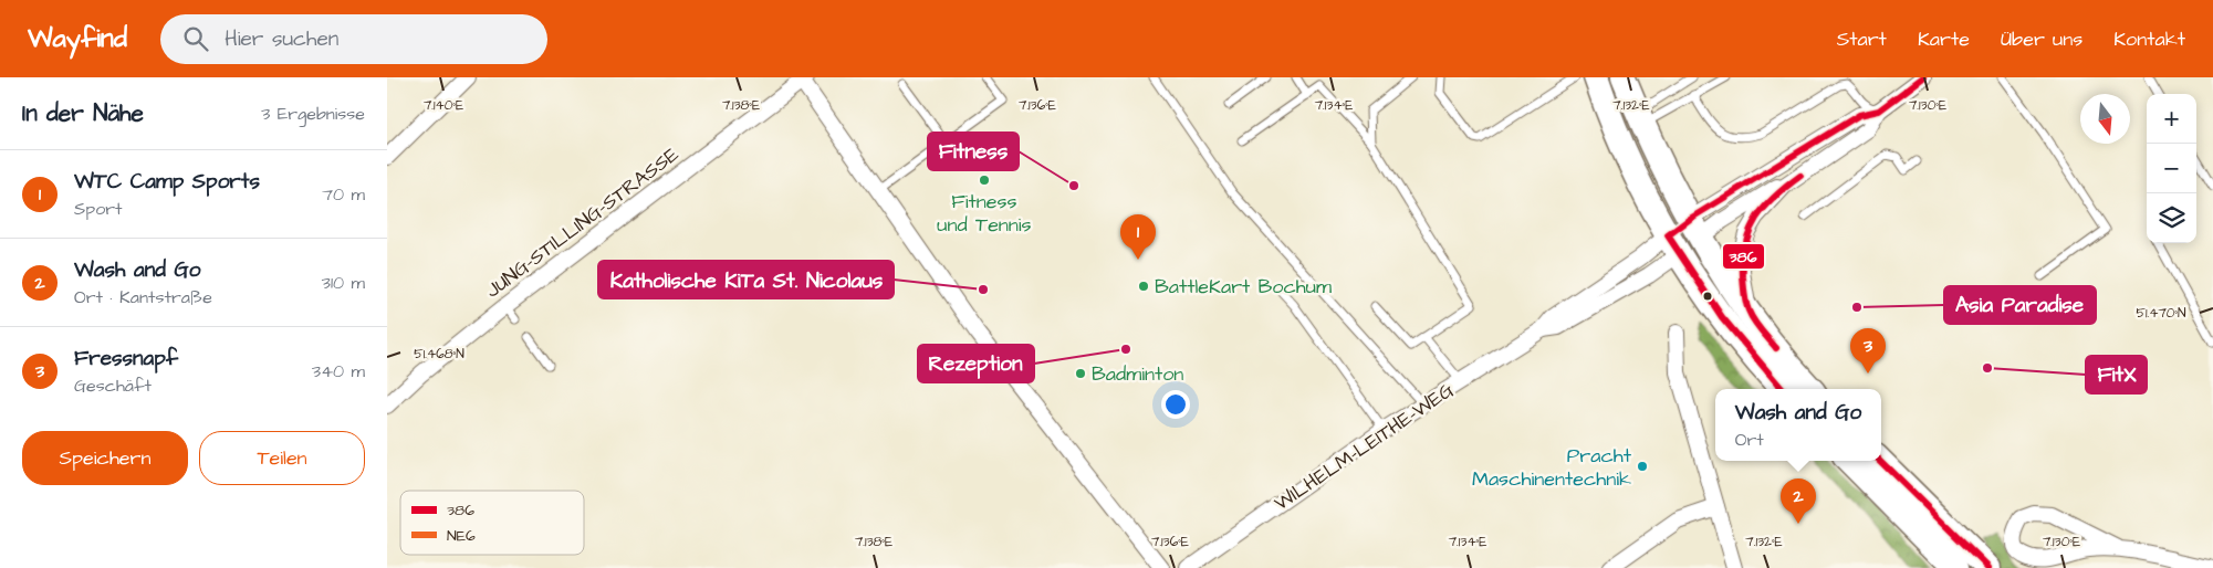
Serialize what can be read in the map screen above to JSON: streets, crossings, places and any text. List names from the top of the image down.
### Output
{
  "streets": {
    "main road": ["WILHELM-LEITHE-WEG"],
    "street": ["JUNG-STILLING-STRASSE"]
  },
  "places": [
    "Fitness und Tennis",
    "Fitness",
    "BattleKart Bochum",
    "Katholische KiTa St. Nicolaus",
    "Asia Paradise",
    "Rezeption",
    "FitX",
    "Badminton",
    "Pracht Maschinentechnik"
  ],
  "lines": ["transit line 386"],
  "legend": ["386", "NE6"],
  "north": "bottom",
  "page": {
    "header": "Wayfind",
    "search": "Hier suchen",
    "nav": [
      "Start",
      "Karte",
      "Über uns",
      "Kontakt"
    ],
    "heading": ["In der Nähe", "3 Ergebnisse"],
    "map_buttons": ["+", "−"],
    "list": [
      {
        "mark": "1",
        "name": "WTC Camp Sports",
        "note": "Sport",
        "value": "70 m"
      },
      {
        "mark": "2",
        "name": "Wash and Go",
        "note": "Ort · Kantstraße",
        "value": "310 m"
      },
      {
        "mark": "3",
        "name": "Fressnapf",
        "note": "Geschäft",
        "value": "340 m"
      }
    ],
    "pins": ["1", "3", "2"],
    "popup": ["Wash and Go", "Ort"],
    "buttons": ["Speichern", "Teilen"]
  },
  "coordinates": [
    "7.140°E",
    "7.138°E",
    "7.136°E",
    "7.134°E",
    "7.132°E",
    "7.130°E",
    "51.470°N",
    "51.468°N"
  ]
}
